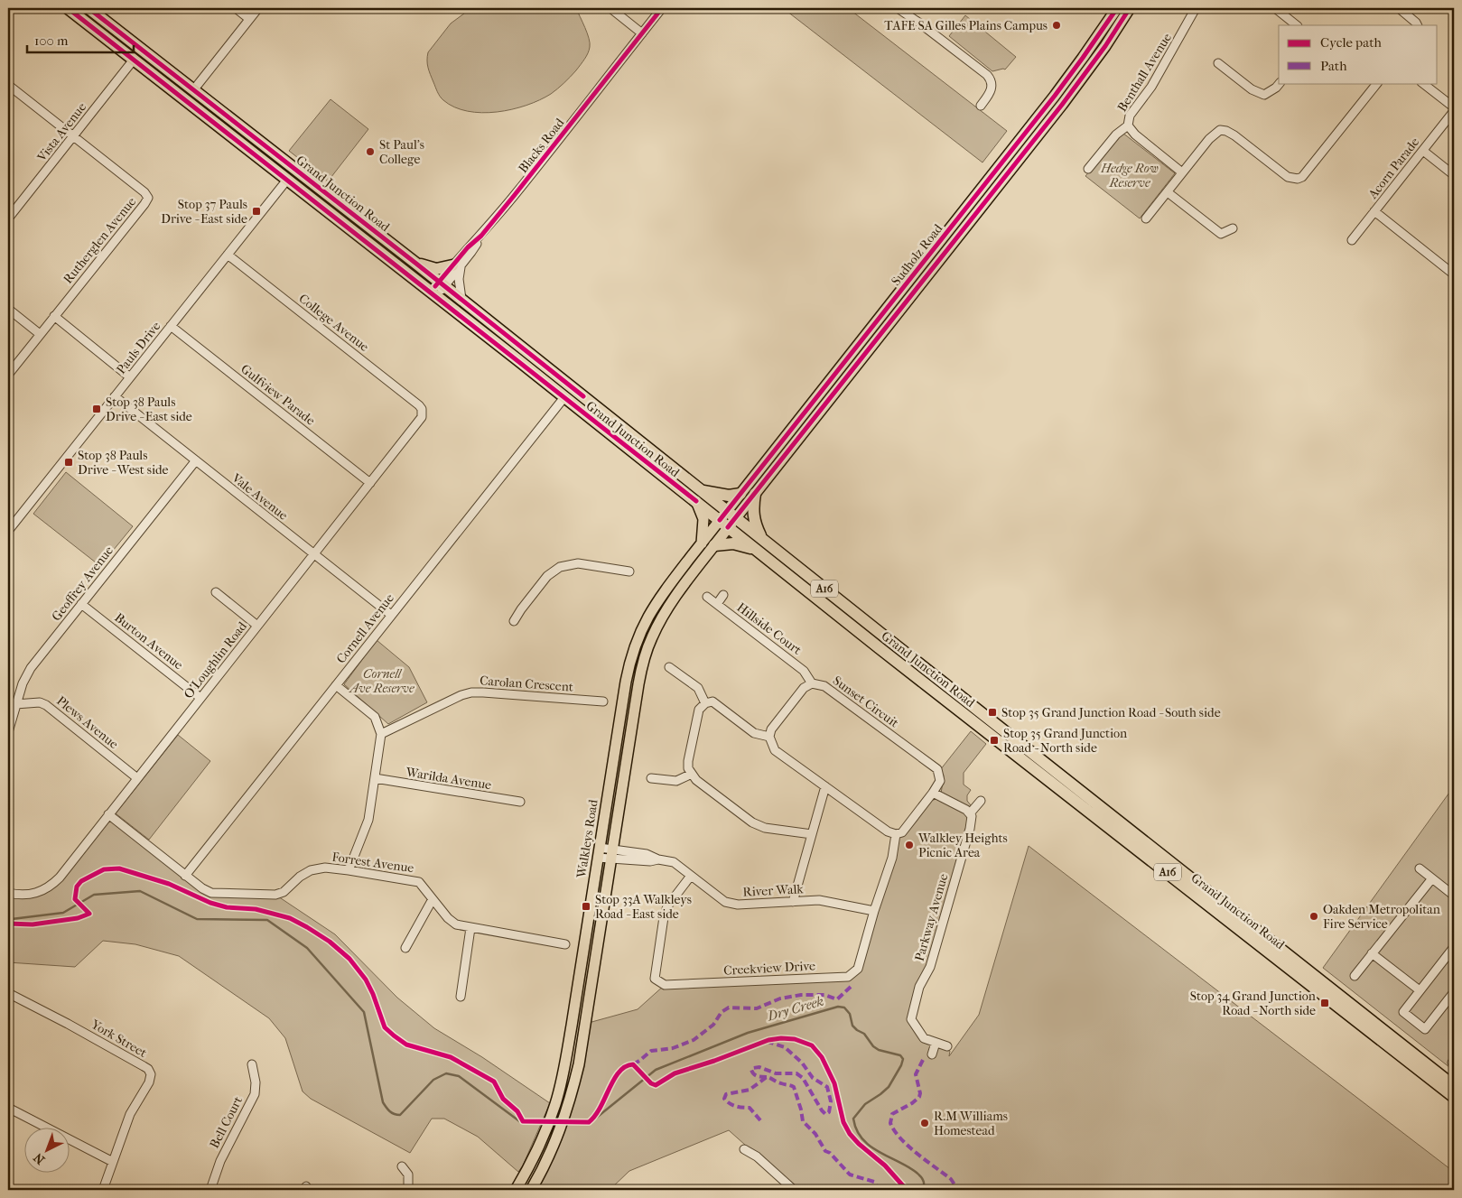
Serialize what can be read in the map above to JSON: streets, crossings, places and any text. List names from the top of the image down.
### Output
{
  "streets": {
    "highway": ["Grand Junction Road", "A16"],
    "main road": ["Sudholz Road", "Walkleys Road"],
    "street": [
      "Benthall Avenue",
      "Vista Avenue",
      "Blacks Road",
      "Acorn Parade",
      "Rutherglen Avenue",
      "College Avenue",
      "Pauls Drive",
      "Gulfview Parade",
      "Vale Avenue",
      "Geoffrey Avenue",
      "Cornell Avenue",
      "Hillside Court",
      "Burton Avenue",
      "O'Loughlin Road",
      "Carolan Crescent",
      "Sunset Circuit",
      "Plews Avenue",
      "Warilda Avenue",
      "Forrest Avenue",
      "River Walk",
      "Parkway Avenue",
      "Creekview Drive",
      "York Street",
      "Bell Court"
    ]
  },
  "crossings": [
    ["Vista Avenue", "Grand Junction Road"],
    ["Vista Avenue", "Rutherglen Avenue"],
    ["Blacks Road", "Grand Junction Road"],
    ["Grand Junction Road", "Sudholz Road"],
    ["Grand Junction Road", "Pauls Drive"],
    ["Grand Junction Road", "Cornell Avenue"],
    ["Grand Junction Road", "Walkleys Road"],
    ["Sudholz Road", "Walkleys Road"],
    ["College Avenue", "Pauls Drive"],
    ["College Avenue", "O'Loughlin Road"],
    ["Pauls Drive", "Gulfview Parade"],
    ["Pauls Drive", "Vale Avenue"],
    ["Gulfview Parade", "O'Loughlin Road"],
    ["Vale Avenue", "Geoffrey Avenue"],
    ["Vale Avenue", "Cornell Avenue"],
    ["Vale Avenue", "O'Loughlin Road"],
    ["Geoffrey Avenue", "Burton Avenue"],
    ["Geoffrey Avenue", "Plews Avenue"],
    ["Cornell Avenue", "Forrest Avenue"],
    ["Hillside Court", "Sunset Circuit"],
    ["Burton Avenue", "O'Loughlin Road"],
    ["O'Loughlin Road", "Plews Avenue"],
    ["O'Loughlin Road", "Forrest Avenue"],
    ["Sunset Circuit", "Creekview Drive"],
    ["Walkleys Road", "River Walk"],
    ["River Walk", "Creekview Drive"]
  ],
  "water": ["Dry Creek"],
  "parks": ["Hedge Row Reserve", "Cornell Ave Reserve"],
  "places": {
    "other": [
      "TAFE SA Gilles Plains Campus",
      "St Paul's College",
      "Walkley Heights Picnic Area",
      "Oakden Metropolitan Fire Service",
      "R.M Williams Homestead"
    ],
    "transit": [
      "Stop 37 Pauls Drive - East side",
      "Stop 38 Pauls Drive - East side",
      "Stop 38 Pauls Drive - West side",
      "Stop 35 Grand Junction Road - South side",
      "Stop 35 Grand Junction Road - North side",
      "Stop 33A Walkleys Road - East side",
      "Stop 34 Grand Junction Road - North side"
    ]
  },
  "legend": ["Cycle path", "Path"],
  "scale_bar": "100 m",
  "north": "bottom left"
}
